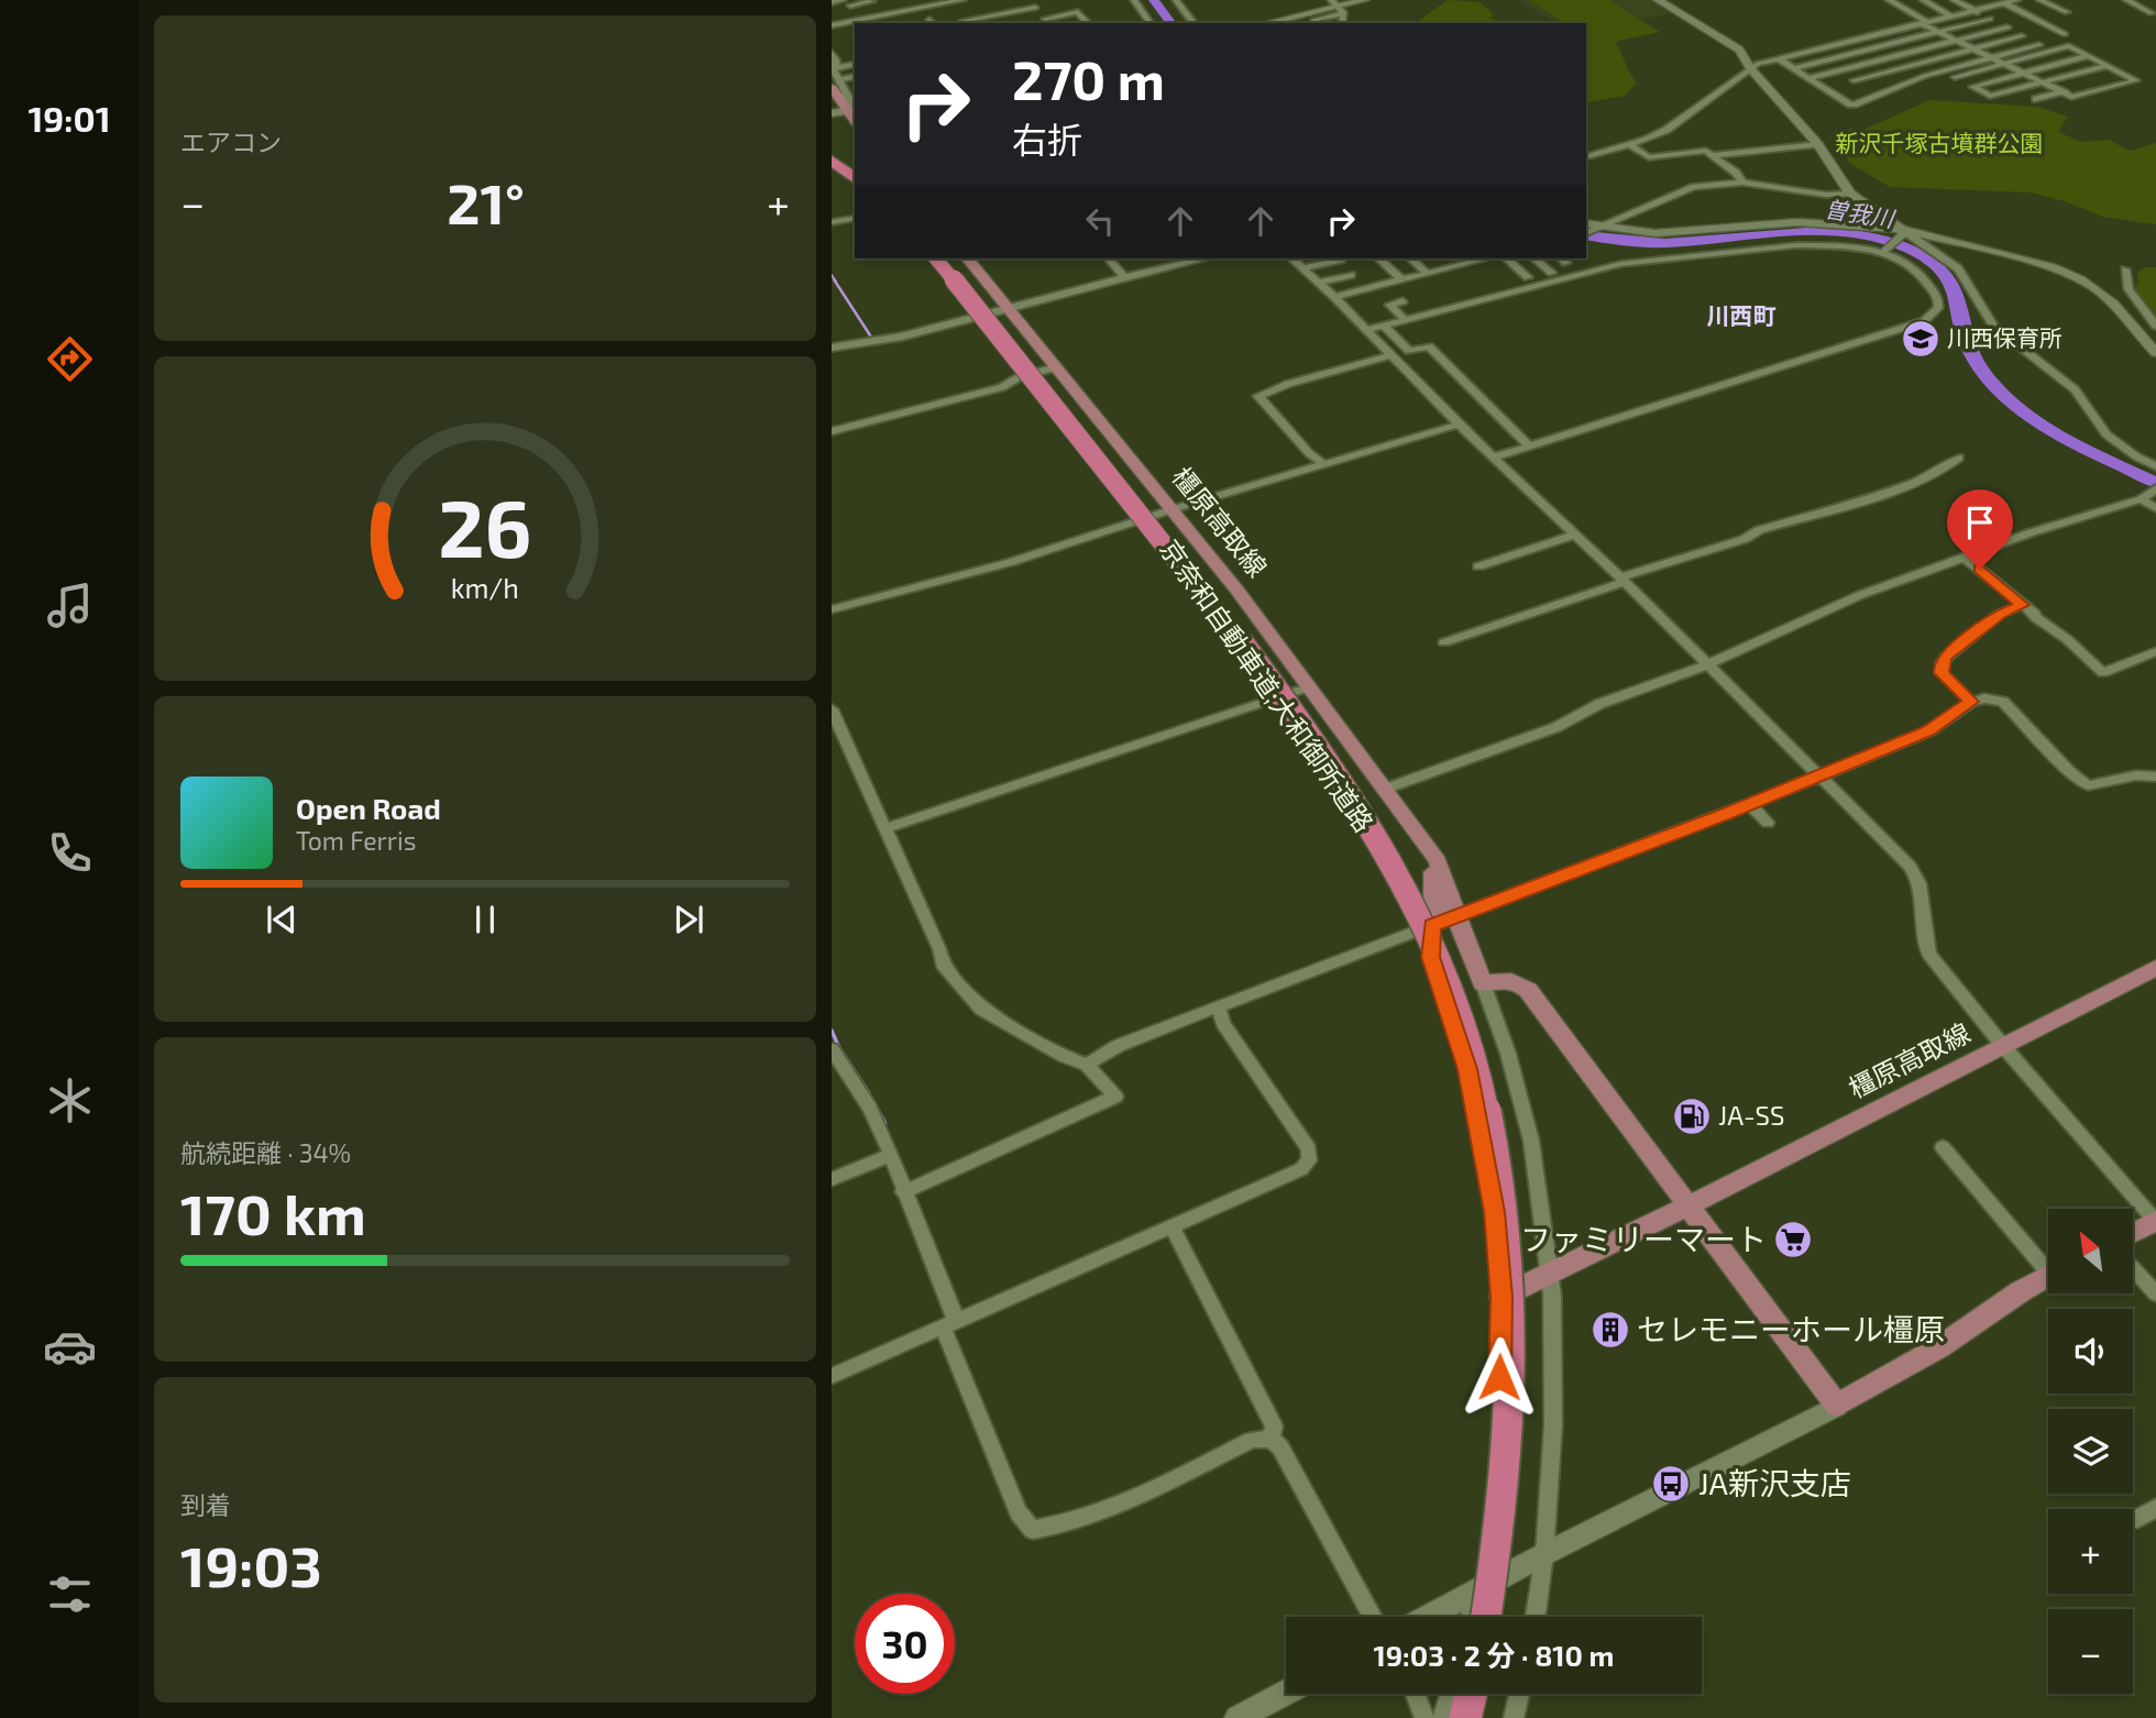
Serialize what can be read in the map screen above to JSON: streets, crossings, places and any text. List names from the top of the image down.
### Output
{
  "streets": {
    "highway": ["京奈和自動車道;大和御所道路"],
    "main road": ["橿原高取線"]
  },
  "districts": ["川西町"],
  "water": ["曽我川"],
  "parks": ["新沢千塚古墳群公園"],
  "places": {
    "school or university": ["川西保育所"],
    "fuel station": ["JA-SS"],
    "supermarket": ["ファミリーマート"],
    "building": ["セレモニーホール橿原"],
    "bus stop": ["JA新沢支店"]
  },
  "north": "top left",
  "page": {
    "tabs": "19:01",
    "tile": [
      "エアコン",
      ["航続距離 · 34%", "170 km"],
      ["到着", "19:03"]
    ],
    "turn": ["270 m", "右折"],
    "heat": ["−", "21°", "+"],
    "song": ["Open Road", "Tom Ferris"],
    "map_buttons": ["+", "−"],
    "limit": "30",
    "trip": "19:03 · 2 分 · 810 m",
    "gauge": ["26", "km/h"]
  }
}
